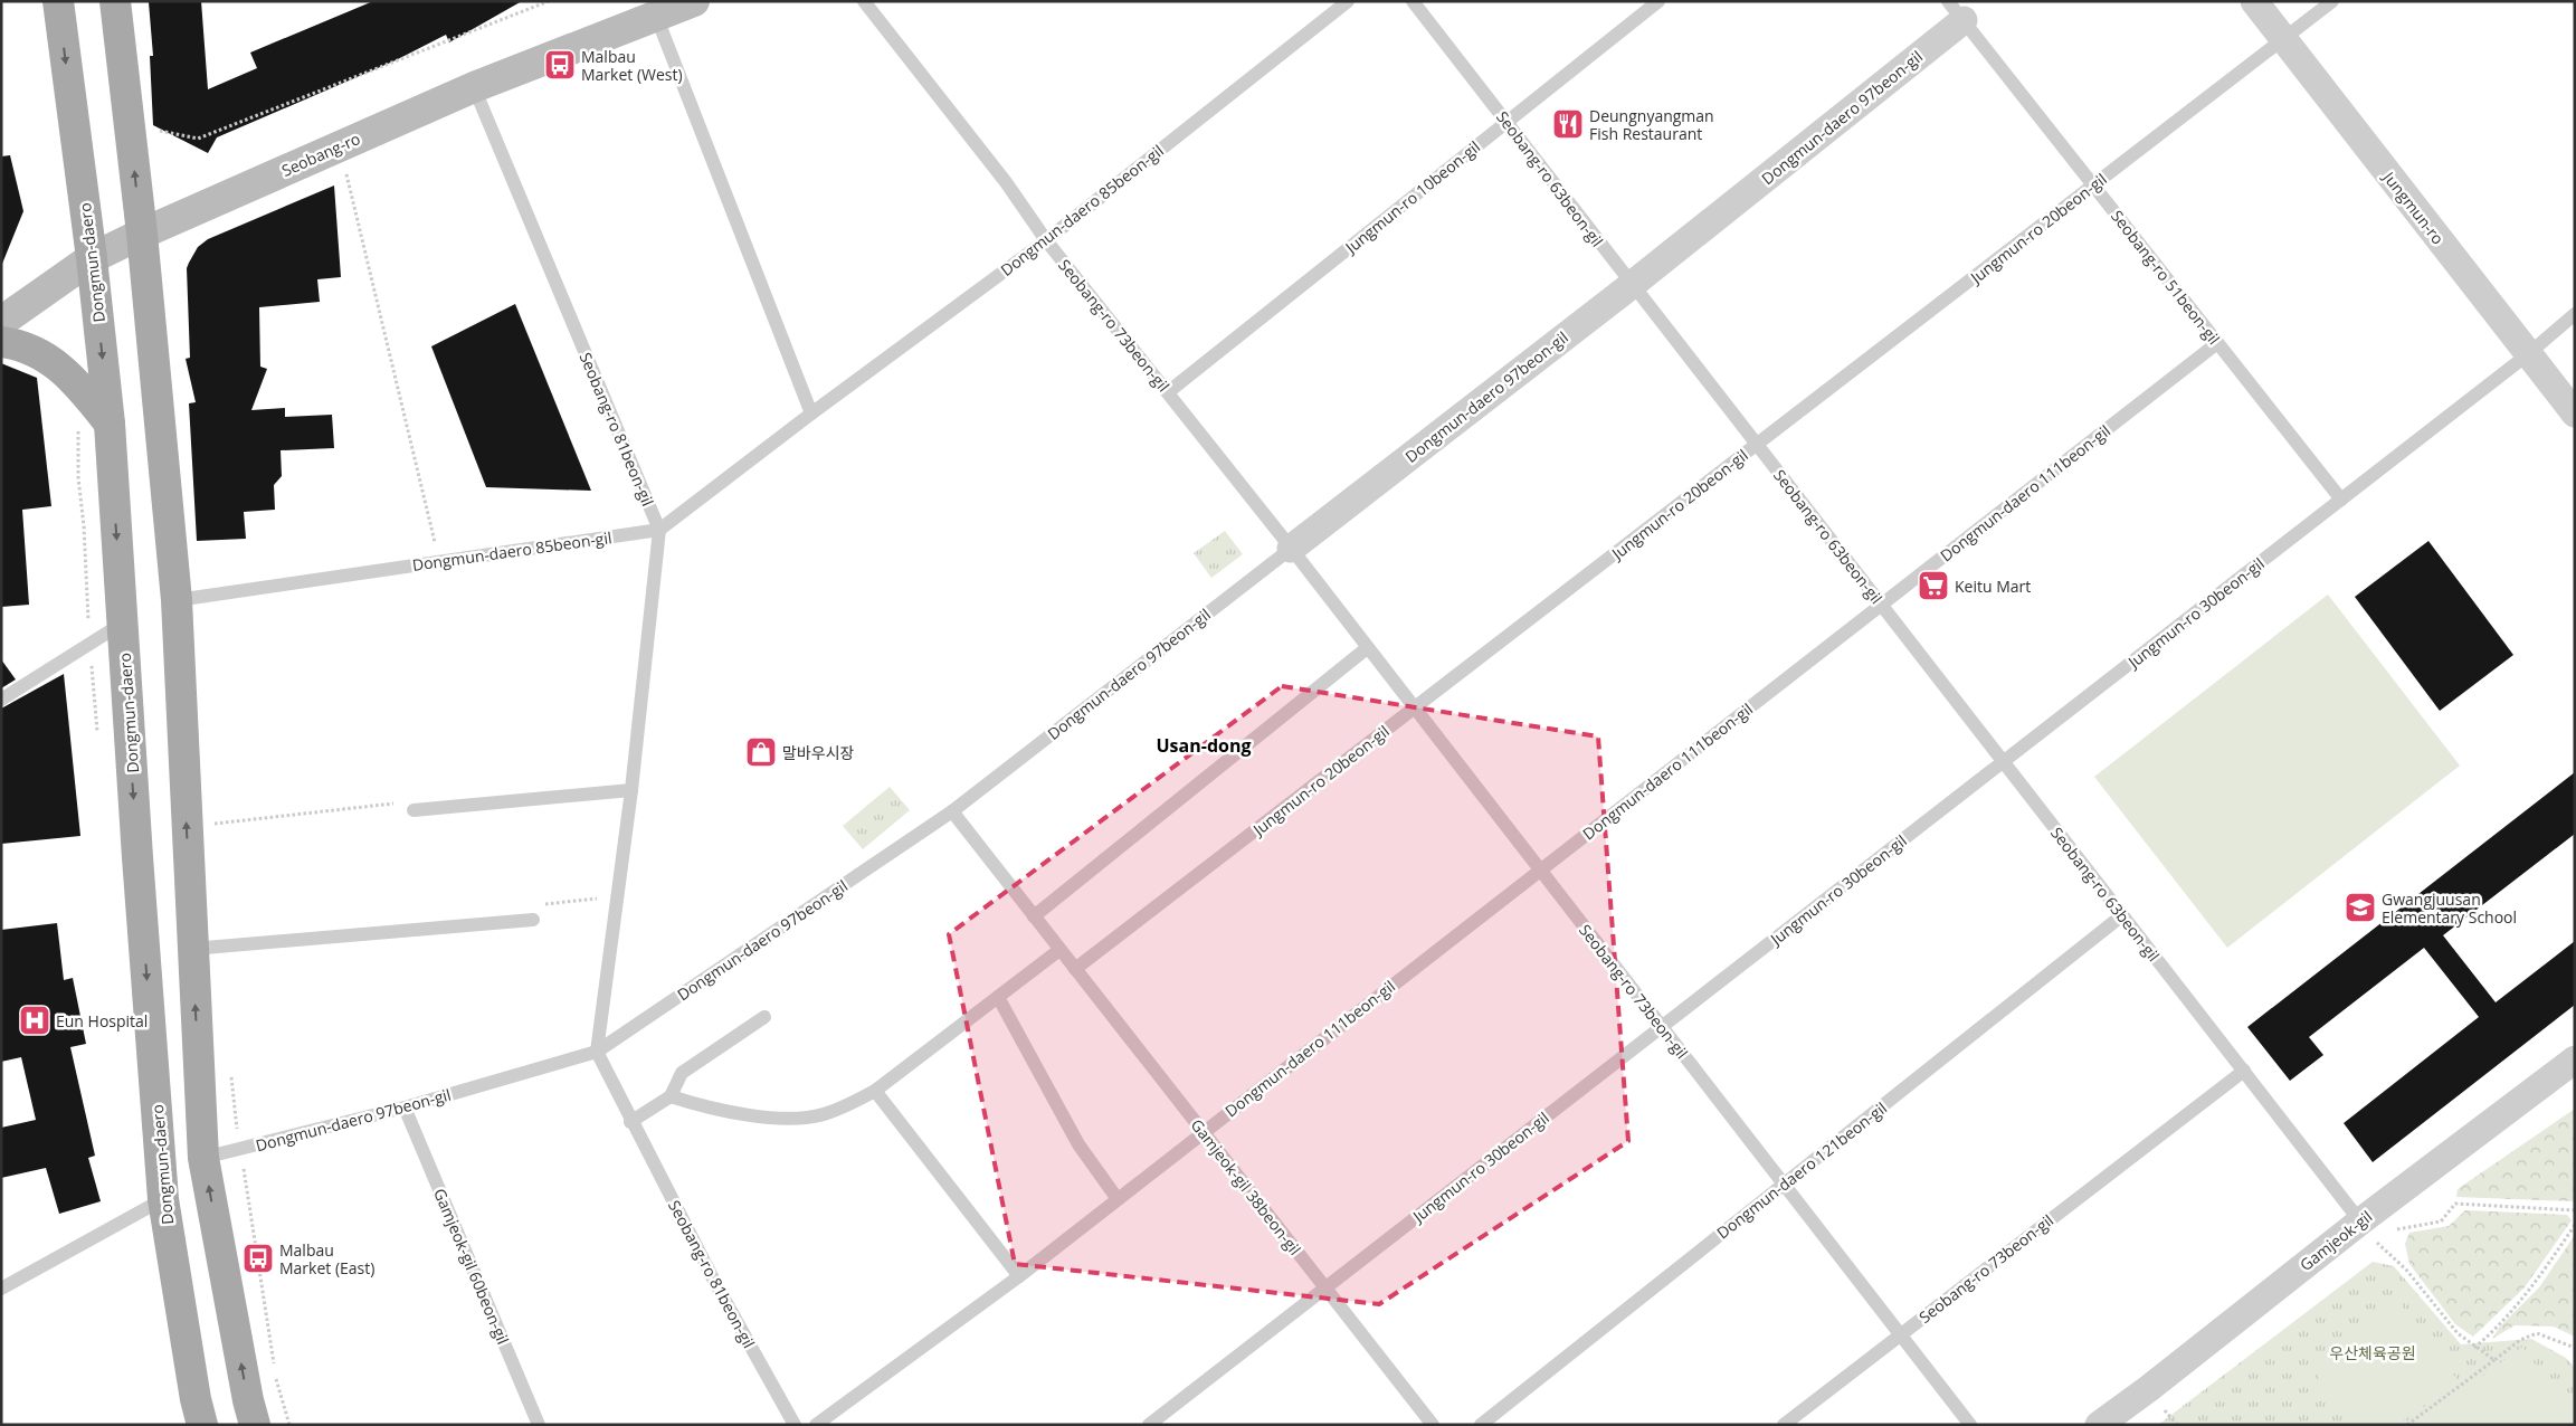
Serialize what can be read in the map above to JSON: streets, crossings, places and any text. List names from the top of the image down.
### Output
{
  "streets": {
    "main road": ["Seobang-ro", "Dongmun-daero"],
    "street": ["Dongmun-daero 97beon-gil", "Jungmun-ro", "Gamjeok-gil"],
    "lane": [
      "Seobang-ro 63beon-gil",
      "Jungmun-ro 10beon-gil",
      "Dongmun-daero 85beon-gil",
      "Jungmun-ro 20beon-gil",
      "Seobang-ro 51beon-gil",
      "Seobang-ro 73beon-gil",
      "Seobang-ro 81beon-gil",
      "Dongmun-daero 111beon-gil",
      "Jungmun-ro 30beon-gil",
      "Dongmun-daero 121beon-gil",
      "Gamjeok-gil 38beon-gil",
      "Gamjeok-gil 60beon-gil"
    ]
  },
  "crossings": [
    ["Dongmun-daero 97beon-gil", "Seobang-ro 63beon-gil"],
    ["Dongmun-daero 97beon-gil", "Seobang-ro 51beon-gil"],
    ["Dongmun-daero 97beon-gil", "Seobang-ro 73beon-gil"],
    ["Dongmun-daero 97beon-gil", "Seobang-ro 81beon-gil"],
    ["Dongmun-daero 97beon-gil", "Gamjeok-gil 38beon-gil"],
    ["Dongmun-daero 97beon-gil", "Gamjeok-gil 60beon-gil"],
    ["Seobang-ro", "Dongmun-daero"],
    ["Seobang-ro", "Seobang-ro 81beon-gil"],
    ["Seobang-ro 63beon-gil", "Jungmun-ro 10beon-gil"],
    ["Seobang-ro 63beon-gil", "Jungmun-ro 20beon-gil"],
    ["Seobang-ro 63beon-gil", "Seobang-ro 73beon-gil"],
    ["Seobang-ro 63beon-gil", "Dongmun-daero 111beon-gil"],
    ["Seobang-ro 63beon-gil", "Jungmun-ro 30beon-gil"],
    ["Seobang-ro 63beon-gil", "Dongmun-daero 121beon-gil"],
    ["Seobang-ro 63beon-gil", "Gamjeok-gil"],
    ["Jungmun-ro 10beon-gil", "Seobang-ro 73beon-gil"],
    ["Jungmun-ro", "Jungmun-ro 20beon-gil"],
    ["Jungmun-ro", "Jungmun-ro 30beon-gil"],
    ["Dongmun-daero 85beon-gil", "Seobang-ro 73beon-gil"],
    ["Dongmun-daero 85beon-gil", "Seobang-ro 81beon-gil"],
    ["Jungmun-ro 20beon-gil", "Seobang-ro 51beon-gil"],
    ["Jungmun-ro 20beon-gil", "Seobang-ro 73beon-gil"],
    ["Jungmun-ro 20beon-gil", "Gamjeok-gil 38beon-gil"],
    ["Seobang-ro 51beon-gil", "Dongmun-daero 111beon-gil"],
    ["Seobang-ro 51beon-gil", "Jungmun-ro 30beon-gil"],
    ["Seobang-ro 73beon-gil", "Dongmun-daero 111beon-gil"],
    ["Seobang-ro 73beon-gil", "Jungmun-ro 30beon-gil"],
    ["Seobang-ro 73beon-gil", "Dongmun-daero 121beon-gil"],
    ["Dongmun-daero 111beon-gil", "Gamjeok-gil 38beon-gil"],
    ["Jungmun-ro 30beon-gil", "Gamjeok-gil 38beon-gil"]
  ],
  "districts": ["Usan-dong"],
  "parks": ["우산체육공원"],
  "places": {
    "bus stop": ["Malbau Market (West)", "Malbau Market (East)"],
    "restaurant": ["Deungnyangman Fish Restaurant"],
    "supermarket": ["Keitu Mart"],
    "shop": ["말바우시장"],
    "school or university": ["Gwangjuusan Elementary School"],
    "hospital": ["Eun Hospital"]
  }
}
